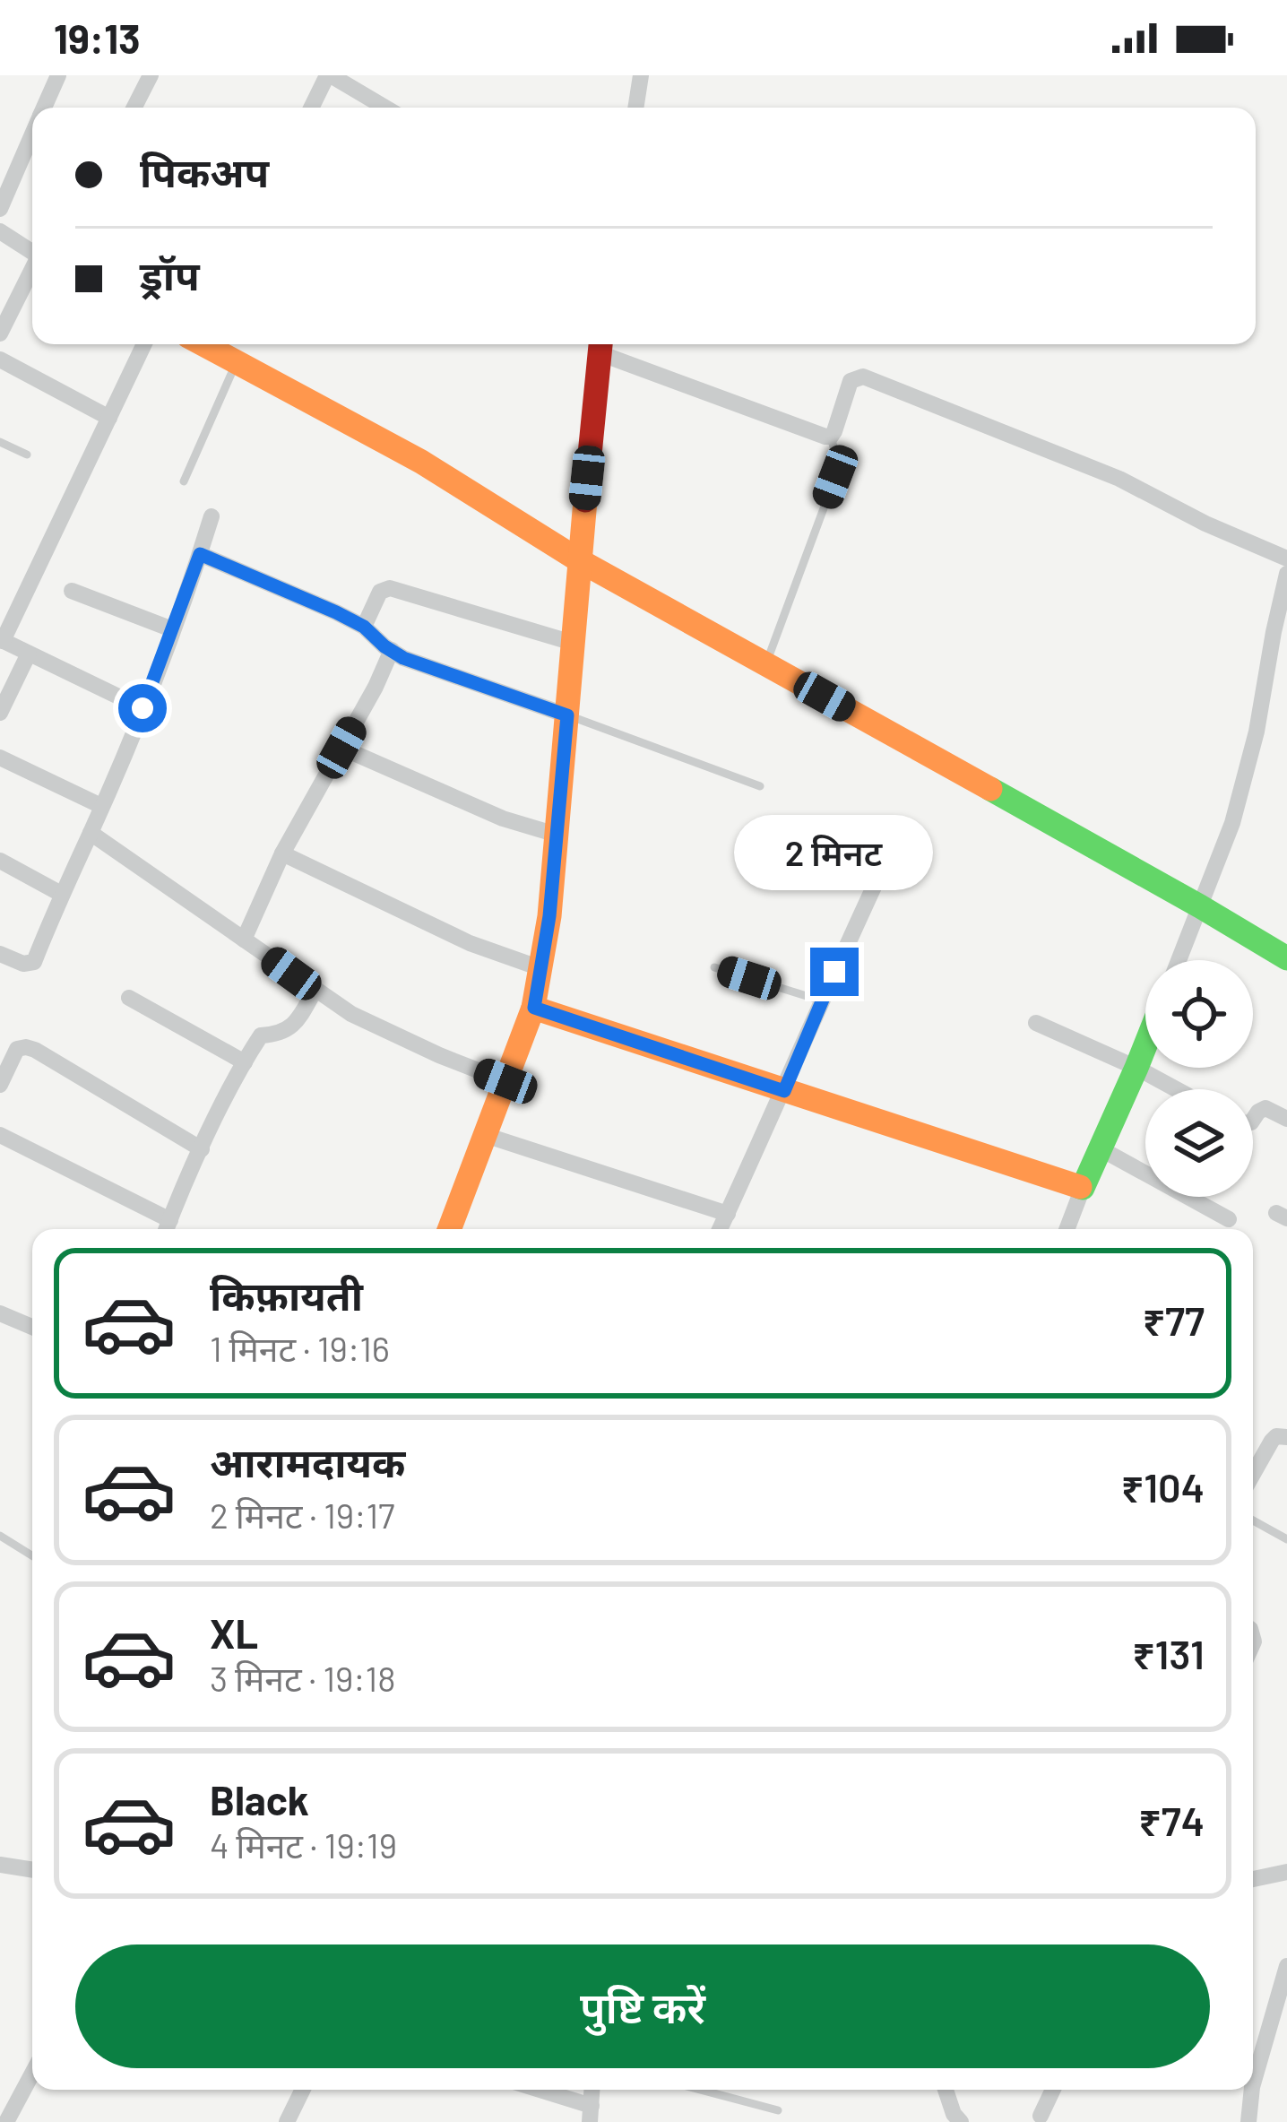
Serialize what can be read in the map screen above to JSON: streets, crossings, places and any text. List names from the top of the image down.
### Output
{
  "page": {
    "status": "19:13",
    "banner": ["पिकअप", "ड्रॉप"],
    "bubble": "2 मिनट",
    "list": [
      {
        "name": "किफ़ायती",
        "note": "1 मिनट · 19:16",
        "value": "₹77"
      },
      {
        "name": "आरामदायक",
        "note": "2 मिनट · 19:17",
        "value": "₹104"
      },
      {
        "name": "XL",
        "note": "3 मिनट · 19:18",
        "value": "₹131"
      },
      {
        "name": "Black",
        "note": "4 मिनट · 19:19",
        "value": "₹74"
      }
    ],
    "buttons": "पुष्टि करें"
  }
}
